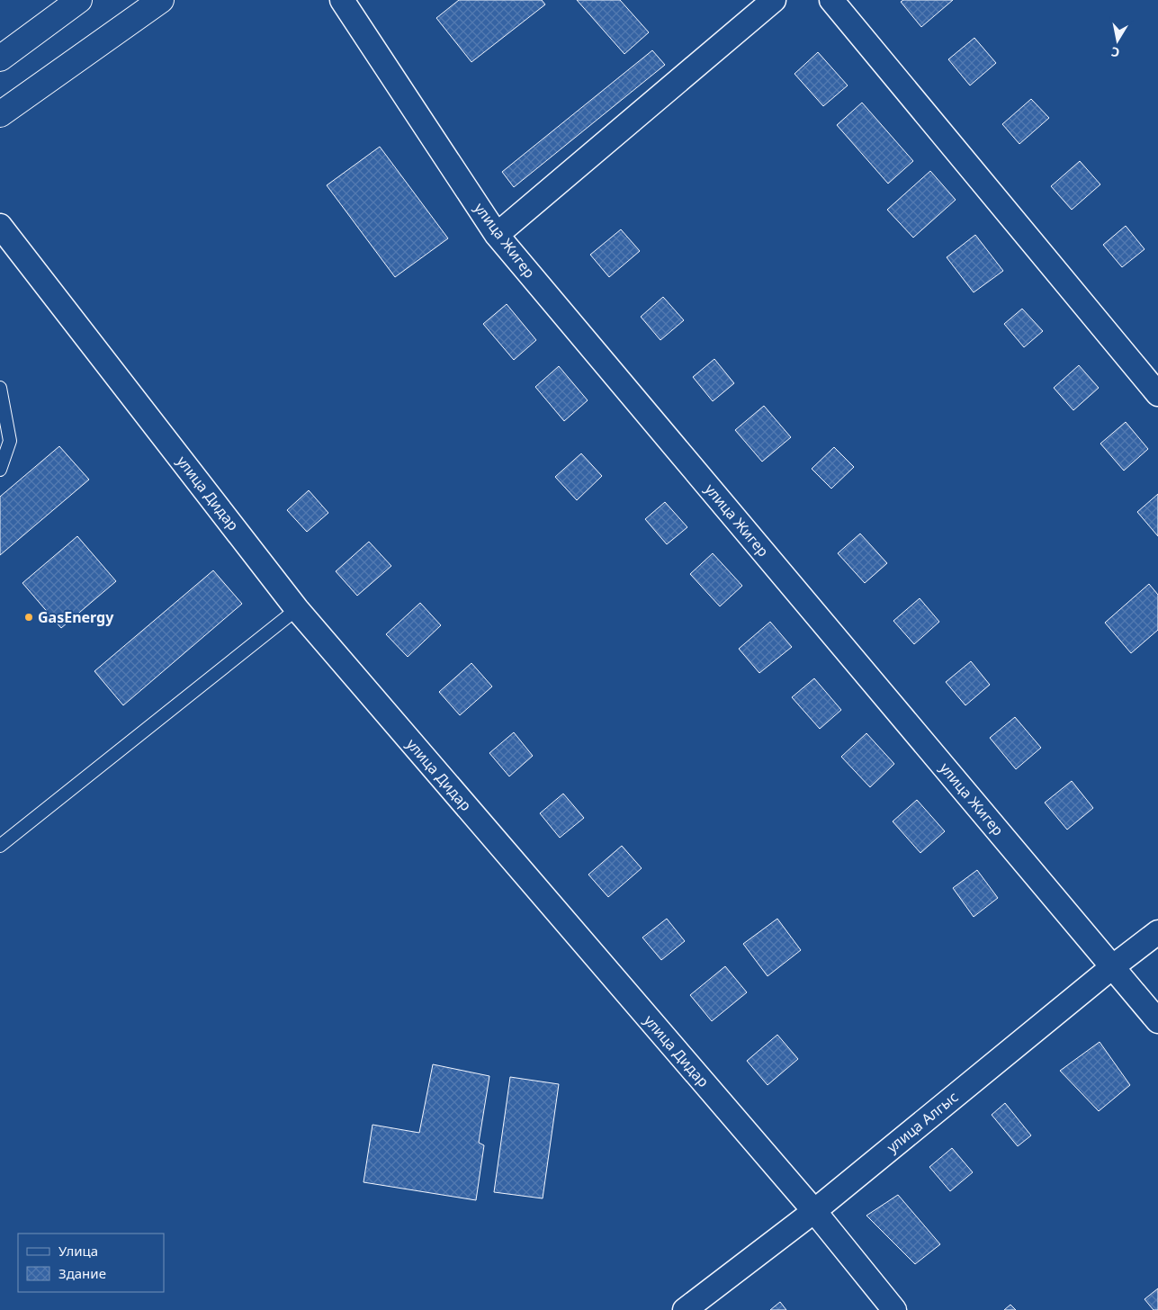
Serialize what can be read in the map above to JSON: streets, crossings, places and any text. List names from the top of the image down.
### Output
{
  "streets": {
    "street": ["улица Жигер", "улица Дидар", "улица Алгыс"]
  },
  "crossings": [
    ["улица Жигер", "улица Алгыс"],
    ["улица Дидар", "улица Алгыс"]
  ],
  "places": ["GasEnergy"],
  "legend": ["Улица", "Здание"],
  "north": "bottom"
}
